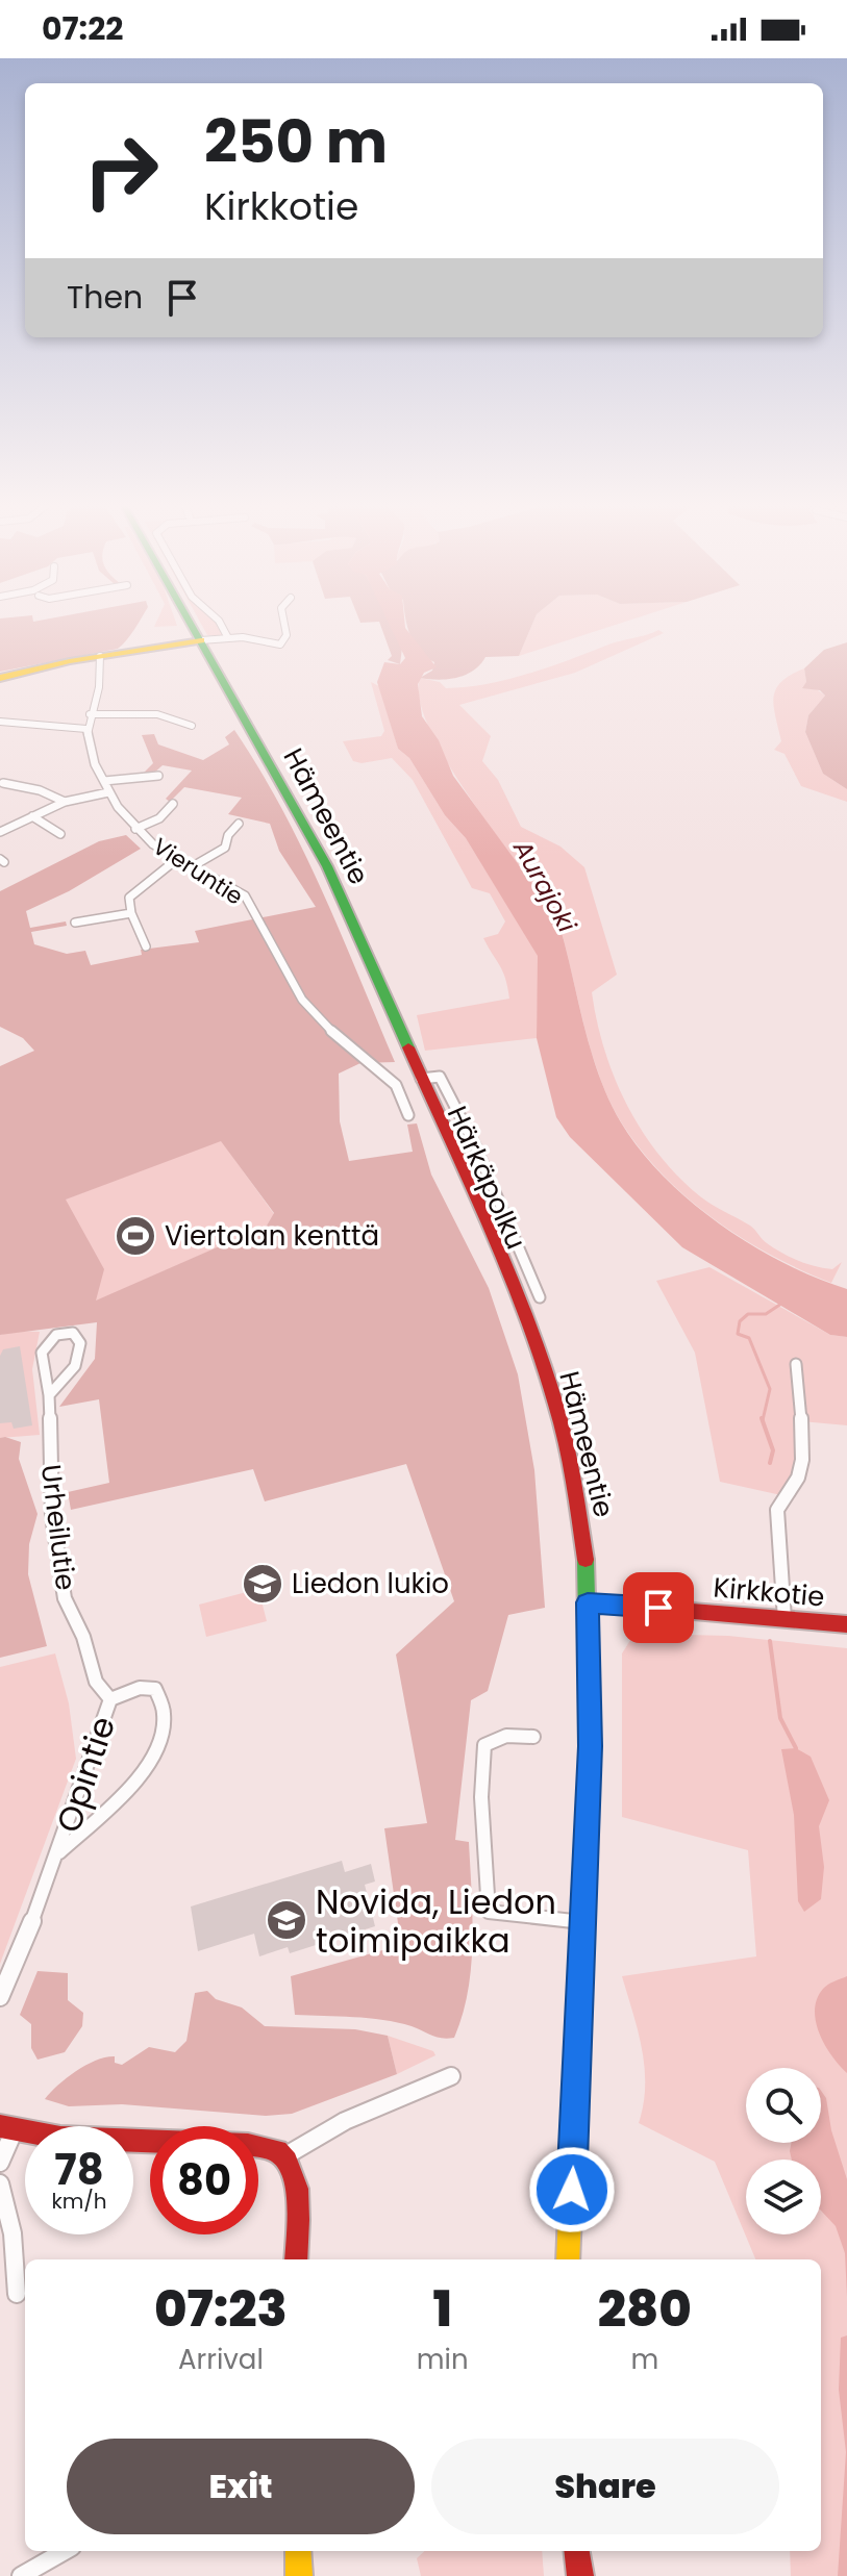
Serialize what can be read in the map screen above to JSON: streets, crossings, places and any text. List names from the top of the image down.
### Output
{
  "streets": {
    "main road": ["Hämeentie", "Kirkkotie"],
    "street": [
      "Vieruntie",
      "Härkäpolku",
      "Urheilutie",
      "Opintie"
    ]
  },
  "crossings": [
    ["Hämeentie", "Härkäpolku"],
    ["Hämeentie", "Kirkkotie"],
    ["Urheilutie", "Opintie"]
  ],
  "water": ["Aurajoki"],
  "places": {
    "sports": ["Viertolan kenttä"],
    "school or university": ["Liedon lukio", "Novida, Liedon toimipaikka"]
  },
  "page": {
    "status": "07:22",
    "turn": ["250 m", "Kirkkotie"],
    "then": "Then",
    "speed": "78 km/h",
    "limit": "80",
    "eta": [
      "07:23",
      "Arrival",
      "1",
      "min",
      "280",
      "m"
    ],
    "buttons": ["Exit", "Share"]
  }
}
